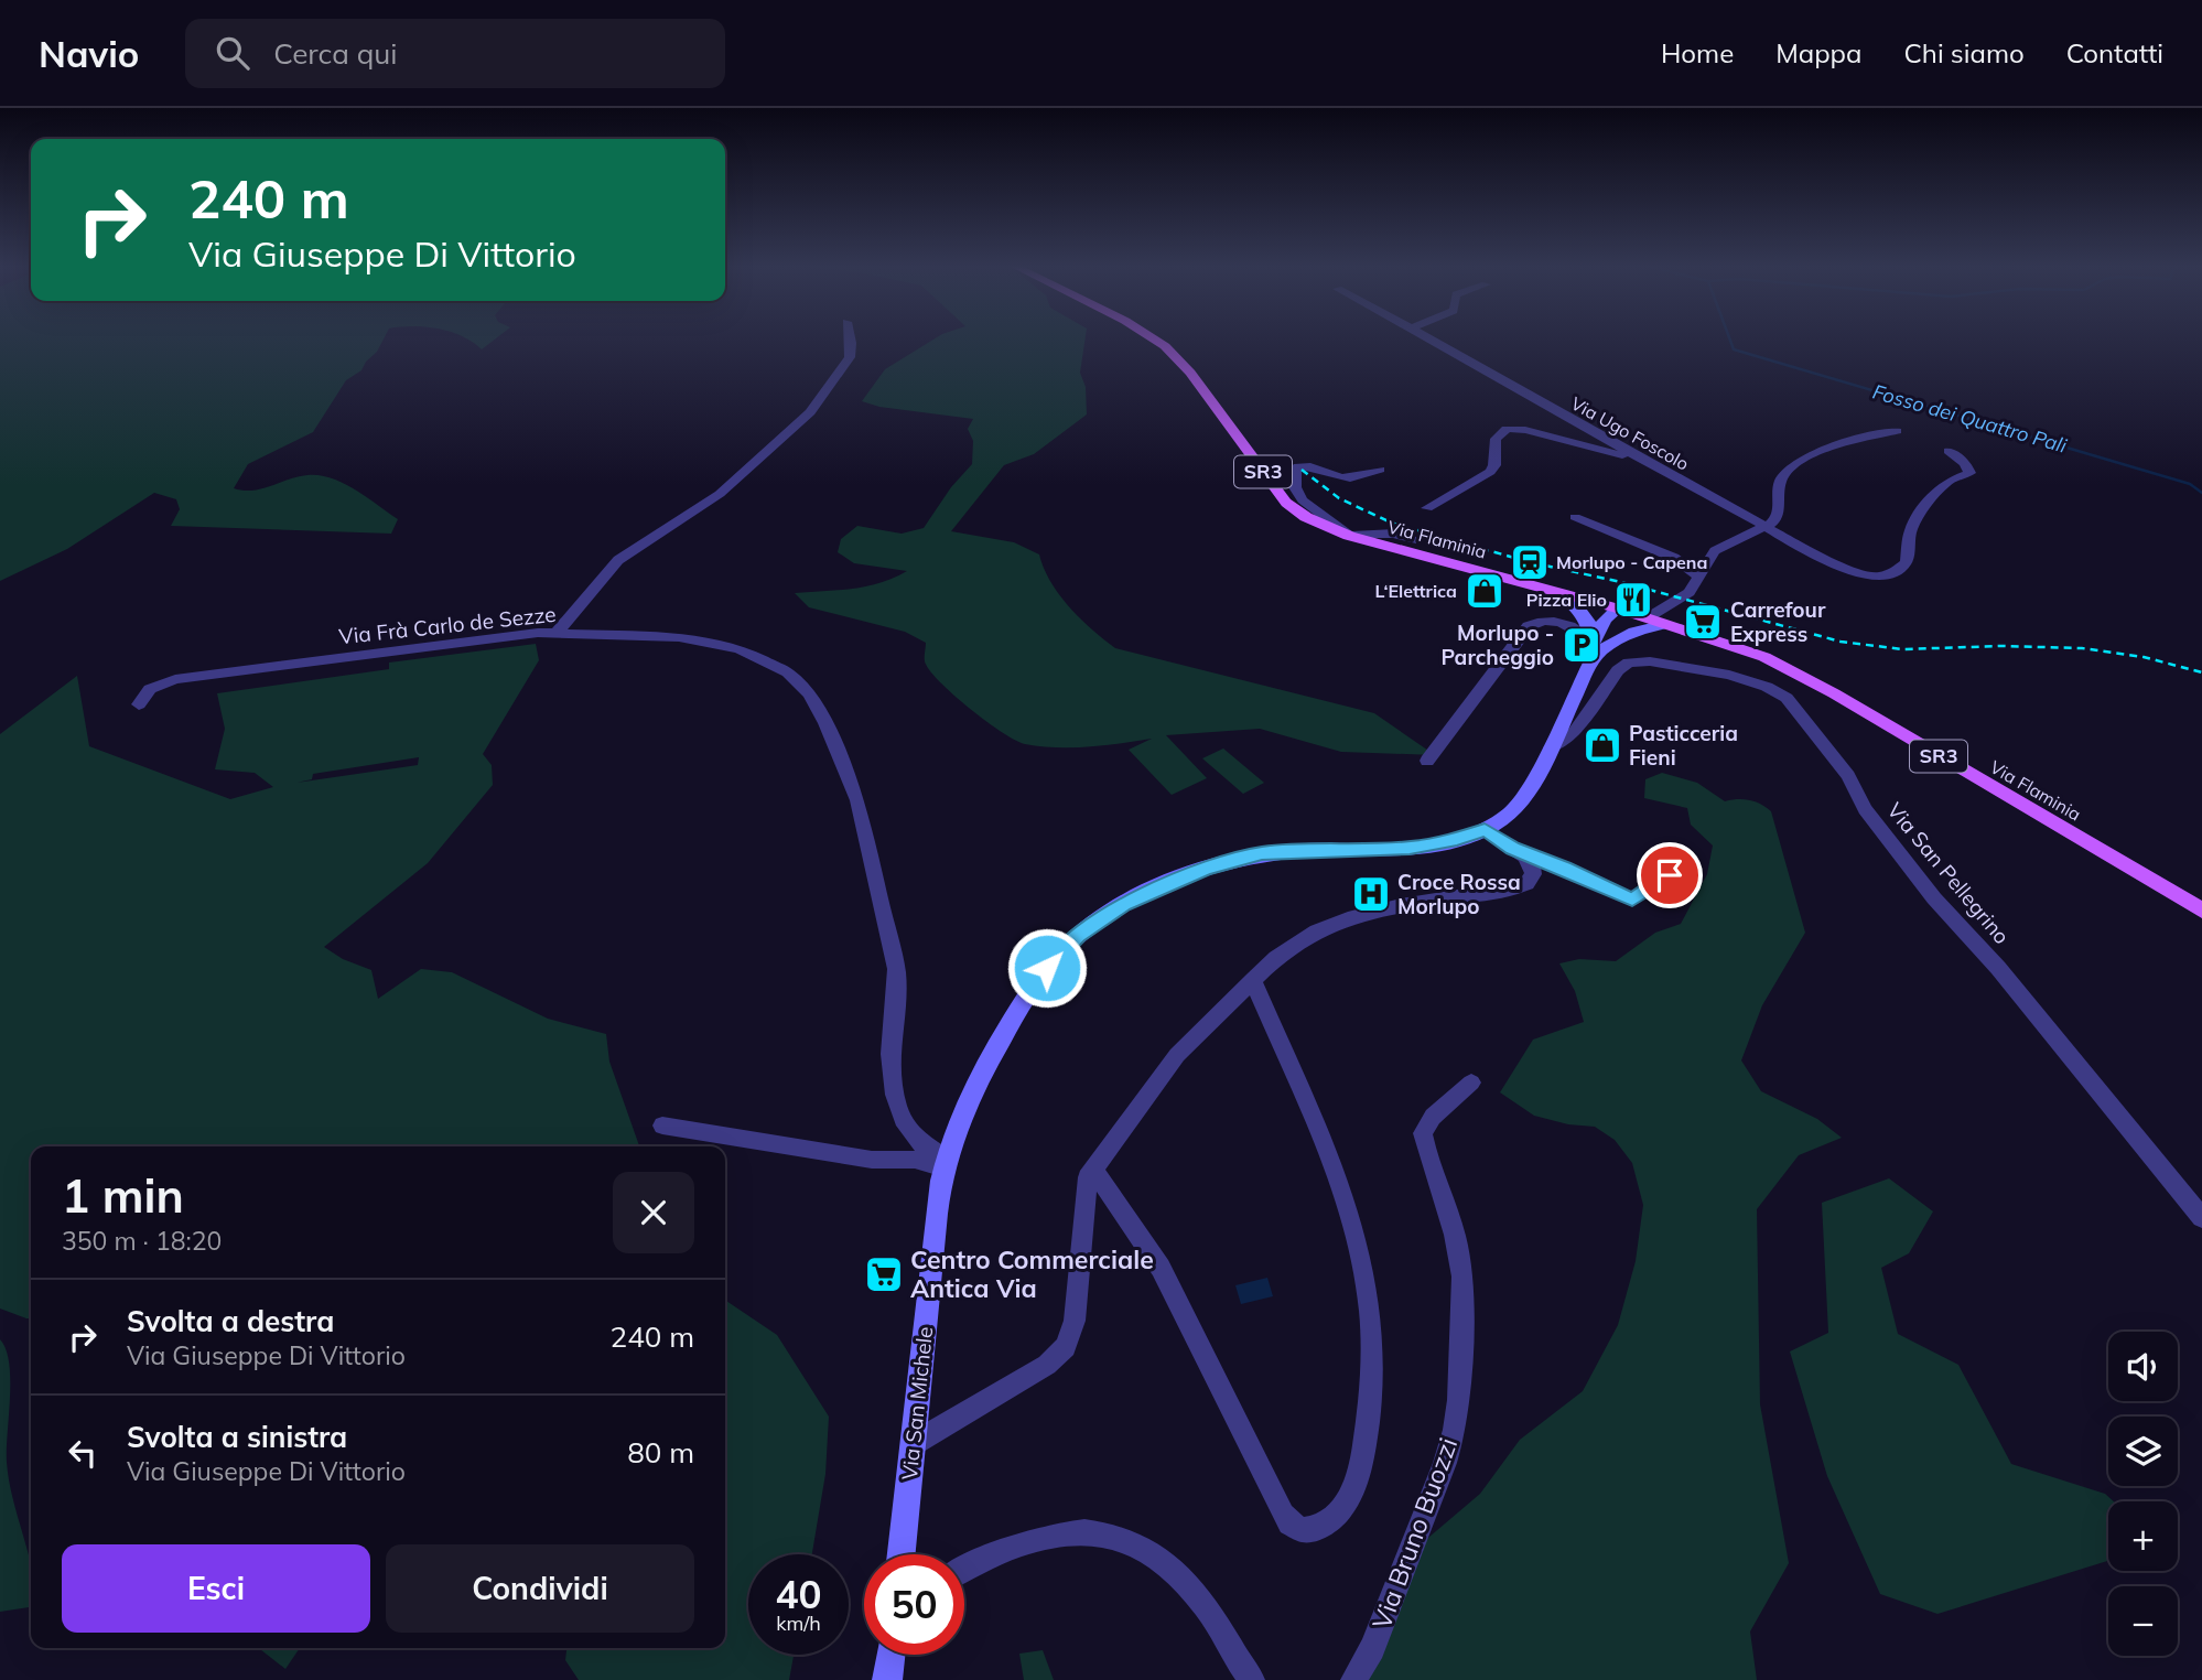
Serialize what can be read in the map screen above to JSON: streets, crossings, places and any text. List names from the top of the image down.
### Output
{
  "streets": {
    "main road": ["SR3", "Via Flaminia", "Via San Michele"],
    "street": [
      "Via Ugo Foscolo",
      "Via Frà Carlo de Sezze",
      "Via San Pellegrino",
      "Via Bruno Buozzi"
    ]
  },
  "crossings": [
    ["Via Frà Carlo de Sezze", "Via San Michele"],
    ["Via San Pellegrino", "Via San Michele"]
  ],
  "water": ["Fosso dei Quattro Pali"],
  "places": {
    "station": ["Morlupo - Capena"],
    "shop": ["L‘Elettrica", "Pasticceria Fieni"],
    "restaurant": ["Pizza Elio"],
    "supermarket": ["Carrefour Express", "Centro Commerciale Antica Via"],
    "parking": ["Morlupo - Parcheggio"],
    "hospital": ["Croce Rossa Morlupo"]
  },
  "page": {
    "header": "Navio",
    "search": "Cerca qui",
    "nav": [
      "Home",
      "Mappa",
      "Chi siamo",
      "Contatti"
    ],
    "turn": ["240 m", "Via Giuseppe Di Vittorio"],
    "heading": ["1 min", "350 m · 18:20"],
    "list": [
      {
        "name": "Svolta a destra",
        "note": "Via Giuseppe Di Vittorio",
        "value": "240 m"
      },
      {
        "name": "Svolta a sinistra",
        "note": "Via Giuseppe Di Vittorio",
        "value": "80 m"
      }
    ],
    "map_buttons": ["+", "−"],
    "buttons": ["Esci", "Condividi"],
    "speed": "40 km/h",
    "limit": "50"
  }
}
